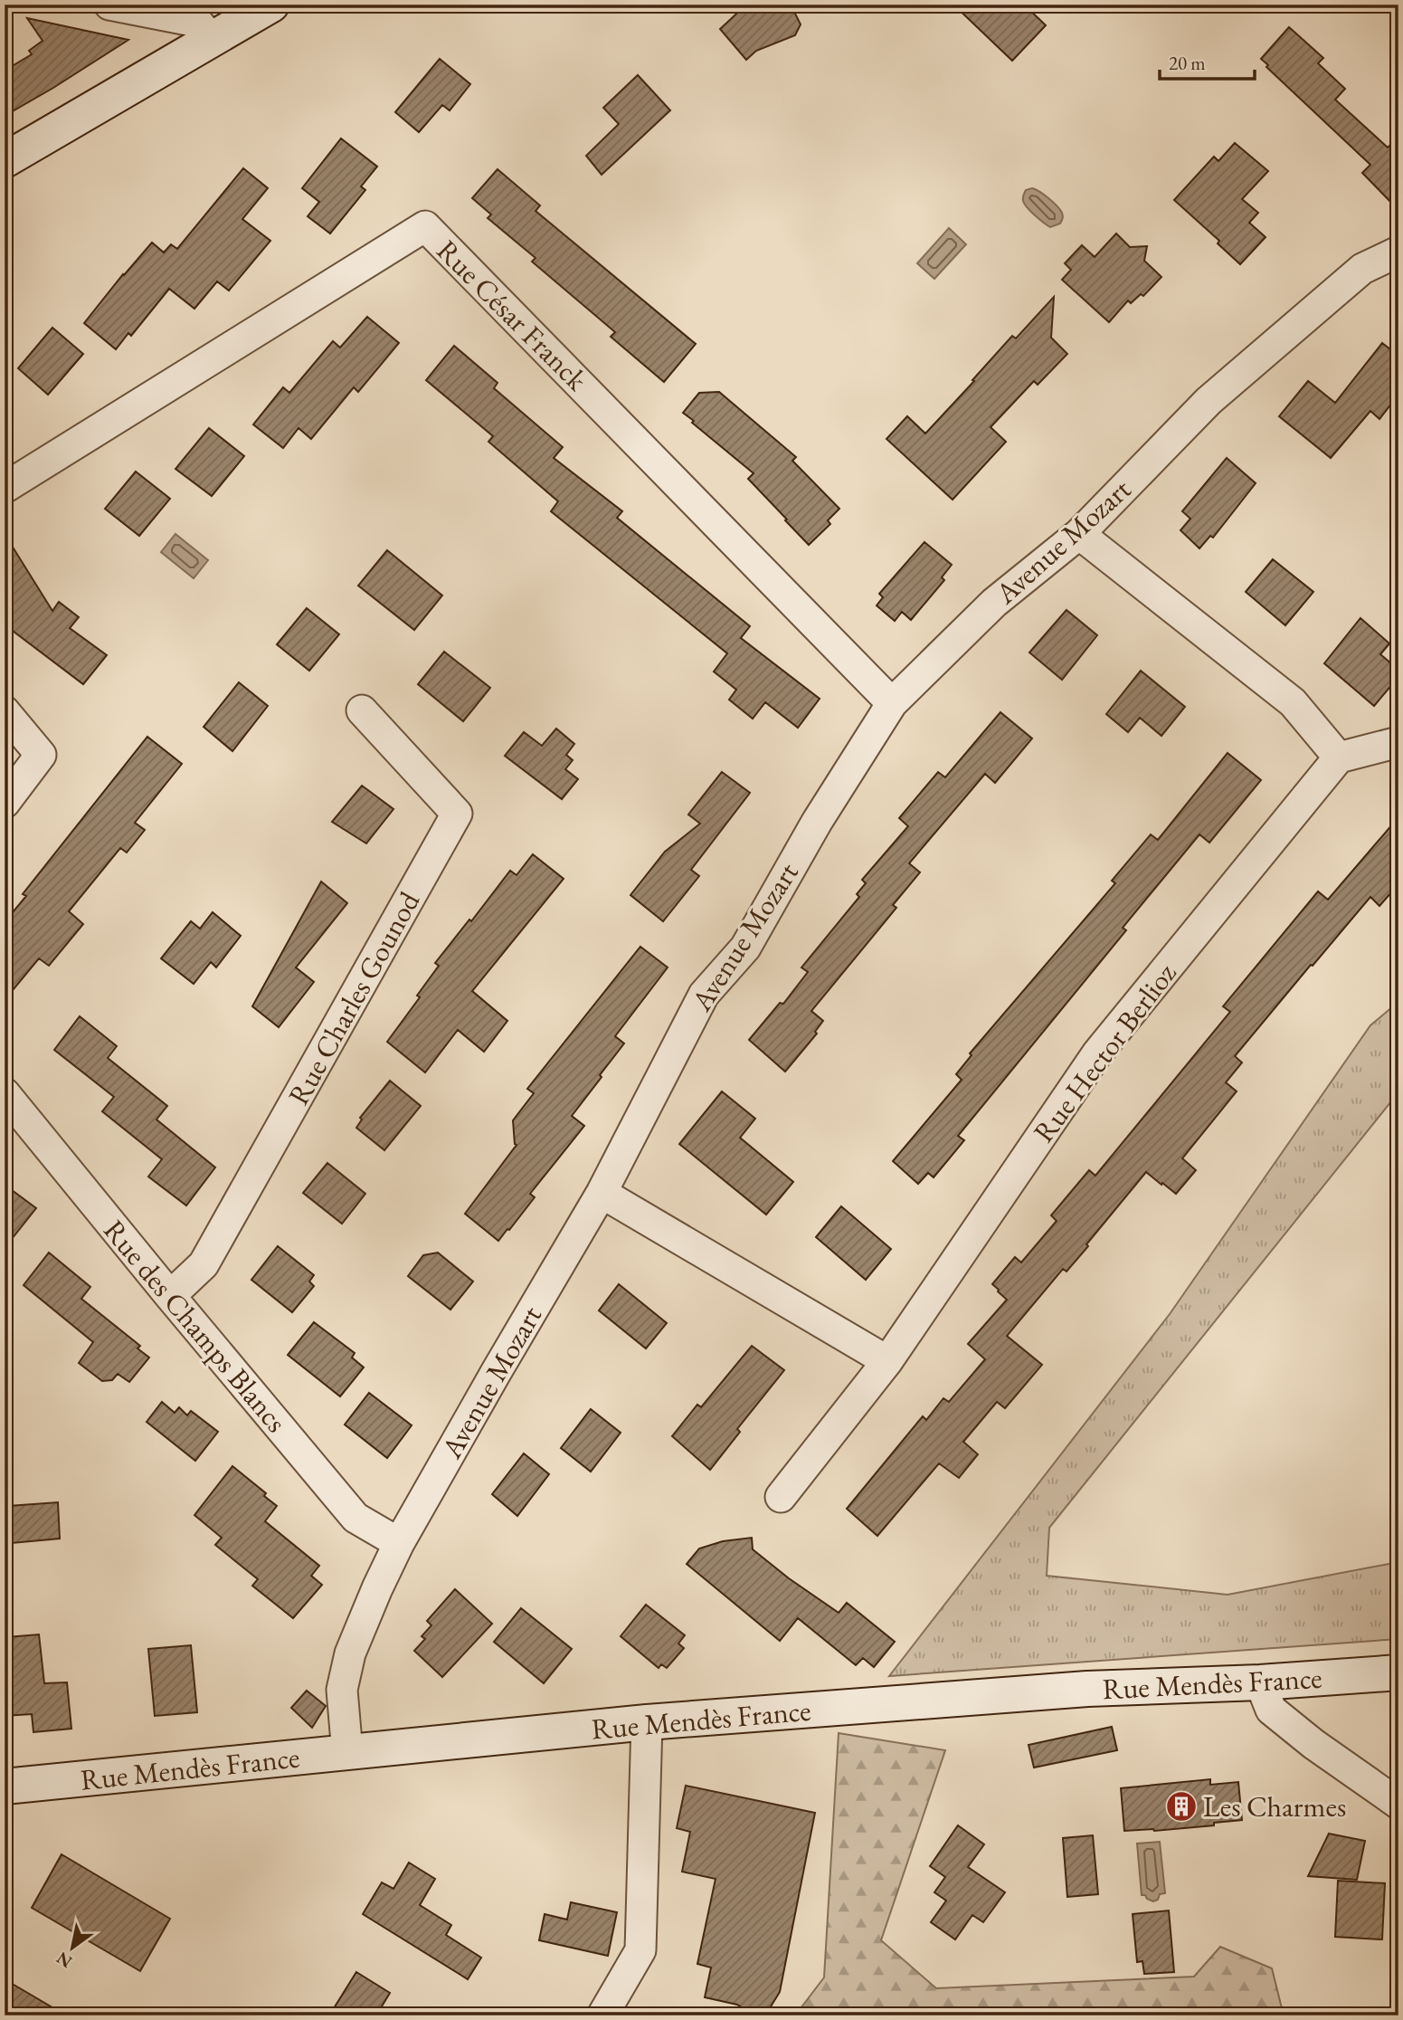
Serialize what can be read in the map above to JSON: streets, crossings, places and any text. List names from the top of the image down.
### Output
{
  "streets": {
    "street": [
      "Rue César Franck",
      "Avenue Mozart",
      "Rue Charles Gounod",
      "Rue Hector Berlioz",
      "Rue des Champs Blancs",
      "Rue Mendès France"
    ]
  },
  "crossings": [
    ["Rue César Franck", "Avenue Mozart"],
    ["Avenue Mozart", "Rue des Champs Blancs"],
    ["Avenue Mozart", "Rue Mendès France"],
    ["Rue Charles Gounod", "Rue des Champs Blancs"]
  ],
  "places": {
    "building": ["Les Charmes"]
  },
  "scale_bar": "20 m",
  "north": "bottom left"
}
